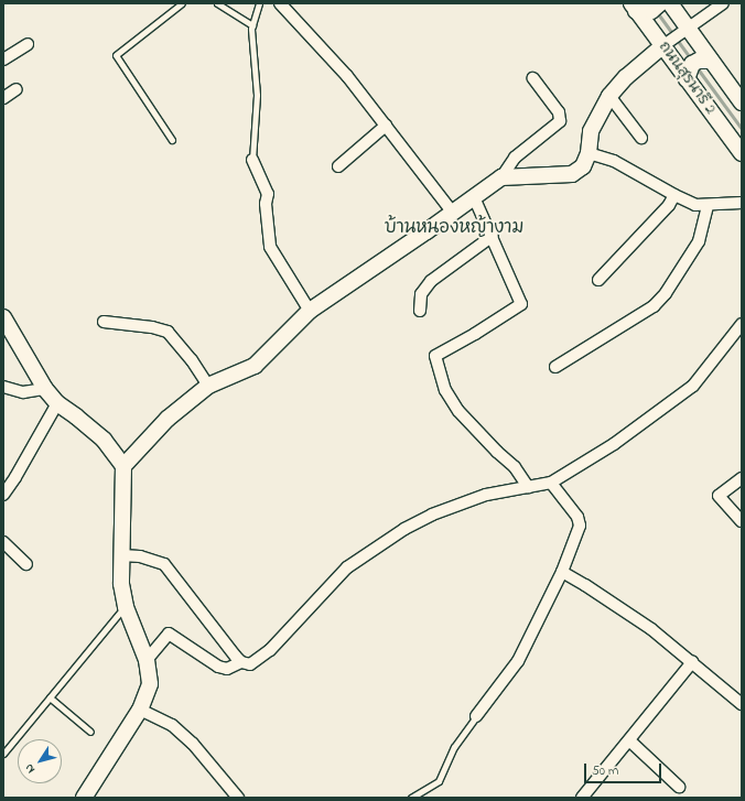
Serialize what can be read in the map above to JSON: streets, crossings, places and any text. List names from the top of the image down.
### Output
{
  "streets": {
    "street": ["ถนนสุรนารี 2"]
  },
  "districts": ["บ้านหนองหญ้างาม"],
  "scale_bar": "50 m",
  "north": "bottom left"
}
